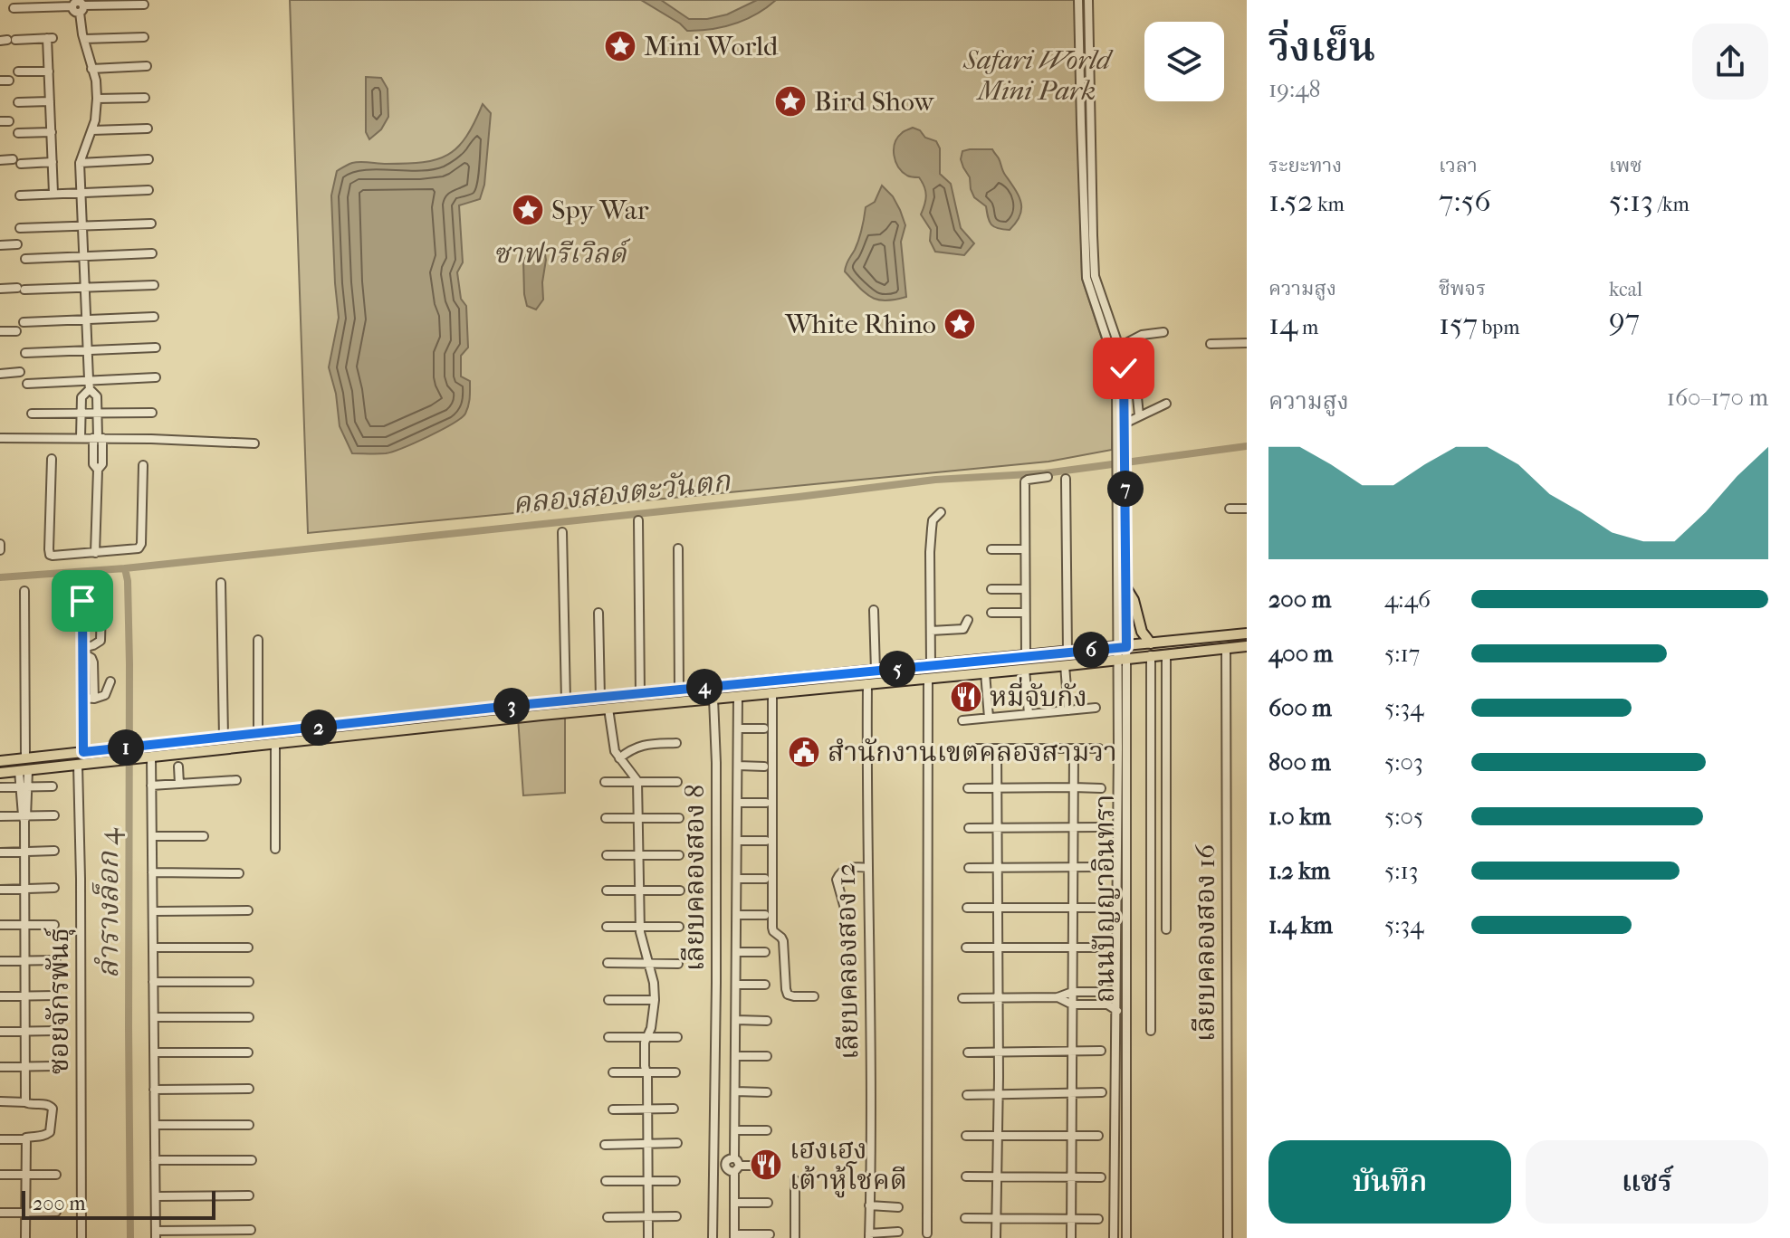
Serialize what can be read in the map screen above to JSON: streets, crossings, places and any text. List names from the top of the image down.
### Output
{
  "streets": {
    "street": [
      "เลียบคลองสอง 8",
      "ถนนปัญญาอินทรา",
      "เลียบคลองสอง 16",
      "เลียบคลองสอง 12",
      "ซอยจักรพันธุ์"
    ]
  },
  "water": ["คลองสองตะวันตก", "ลำรางล็อก 4"],
  "parks": ["Safari World Mini Park", "ซาฟารีเวิลด์"],
  "places": {
    "place": [
      "Mini World",
      "Bird Show",
      "Spy War",
      "White Rhino"
    ],
    "restaurant": ["หมี่จับกัง", "เฮงเฮง เต้าหู้โชคดี"],
    "public building": ["สำนักงานเขตคลองสามวา"]
  },
  "scale_bar": "200 m",
  "page": {
    "heading": ["วิ่งเย็น", "19:48"],
    "stats": [
      ["ระยะทาง", "1.52 km"],
      ["เวลา", "7:56"],
      ["เพซ", "5:13 /km"],
      ["ความสูง", "14 m"],
      ["ชีพจร", "157 bpm"],
      ["kcal", "97"]
    ],
    "chart": ["ความสูง", "160–170 m"],
    "pins": [
      "7",
      "6",
      "5",
      "4",
      "3",
      "2",
      "1"
    ],
    "list": [
      {
        "name": "200 m",
        "note": "4:46"
      },
      {
        "name": "400 m",
        "note": "5:17"
      },
      {
        "name": "600 m",
        "note": "5:34"
      },
      {
        "name": "800 m",
        "note": "5:03"
      },
      {
        "name": "1.0 km",
        "note": "5:05"
      },
      {
        "name": "1.2 km",
        "note": "5:13"
      },
      {
        "name": "1.4 km",
        "note": "5:34"
      }
    ],
    "buttons": ["บันทึก", "แชร์"],
    "scale": "200 m"
  }
}
